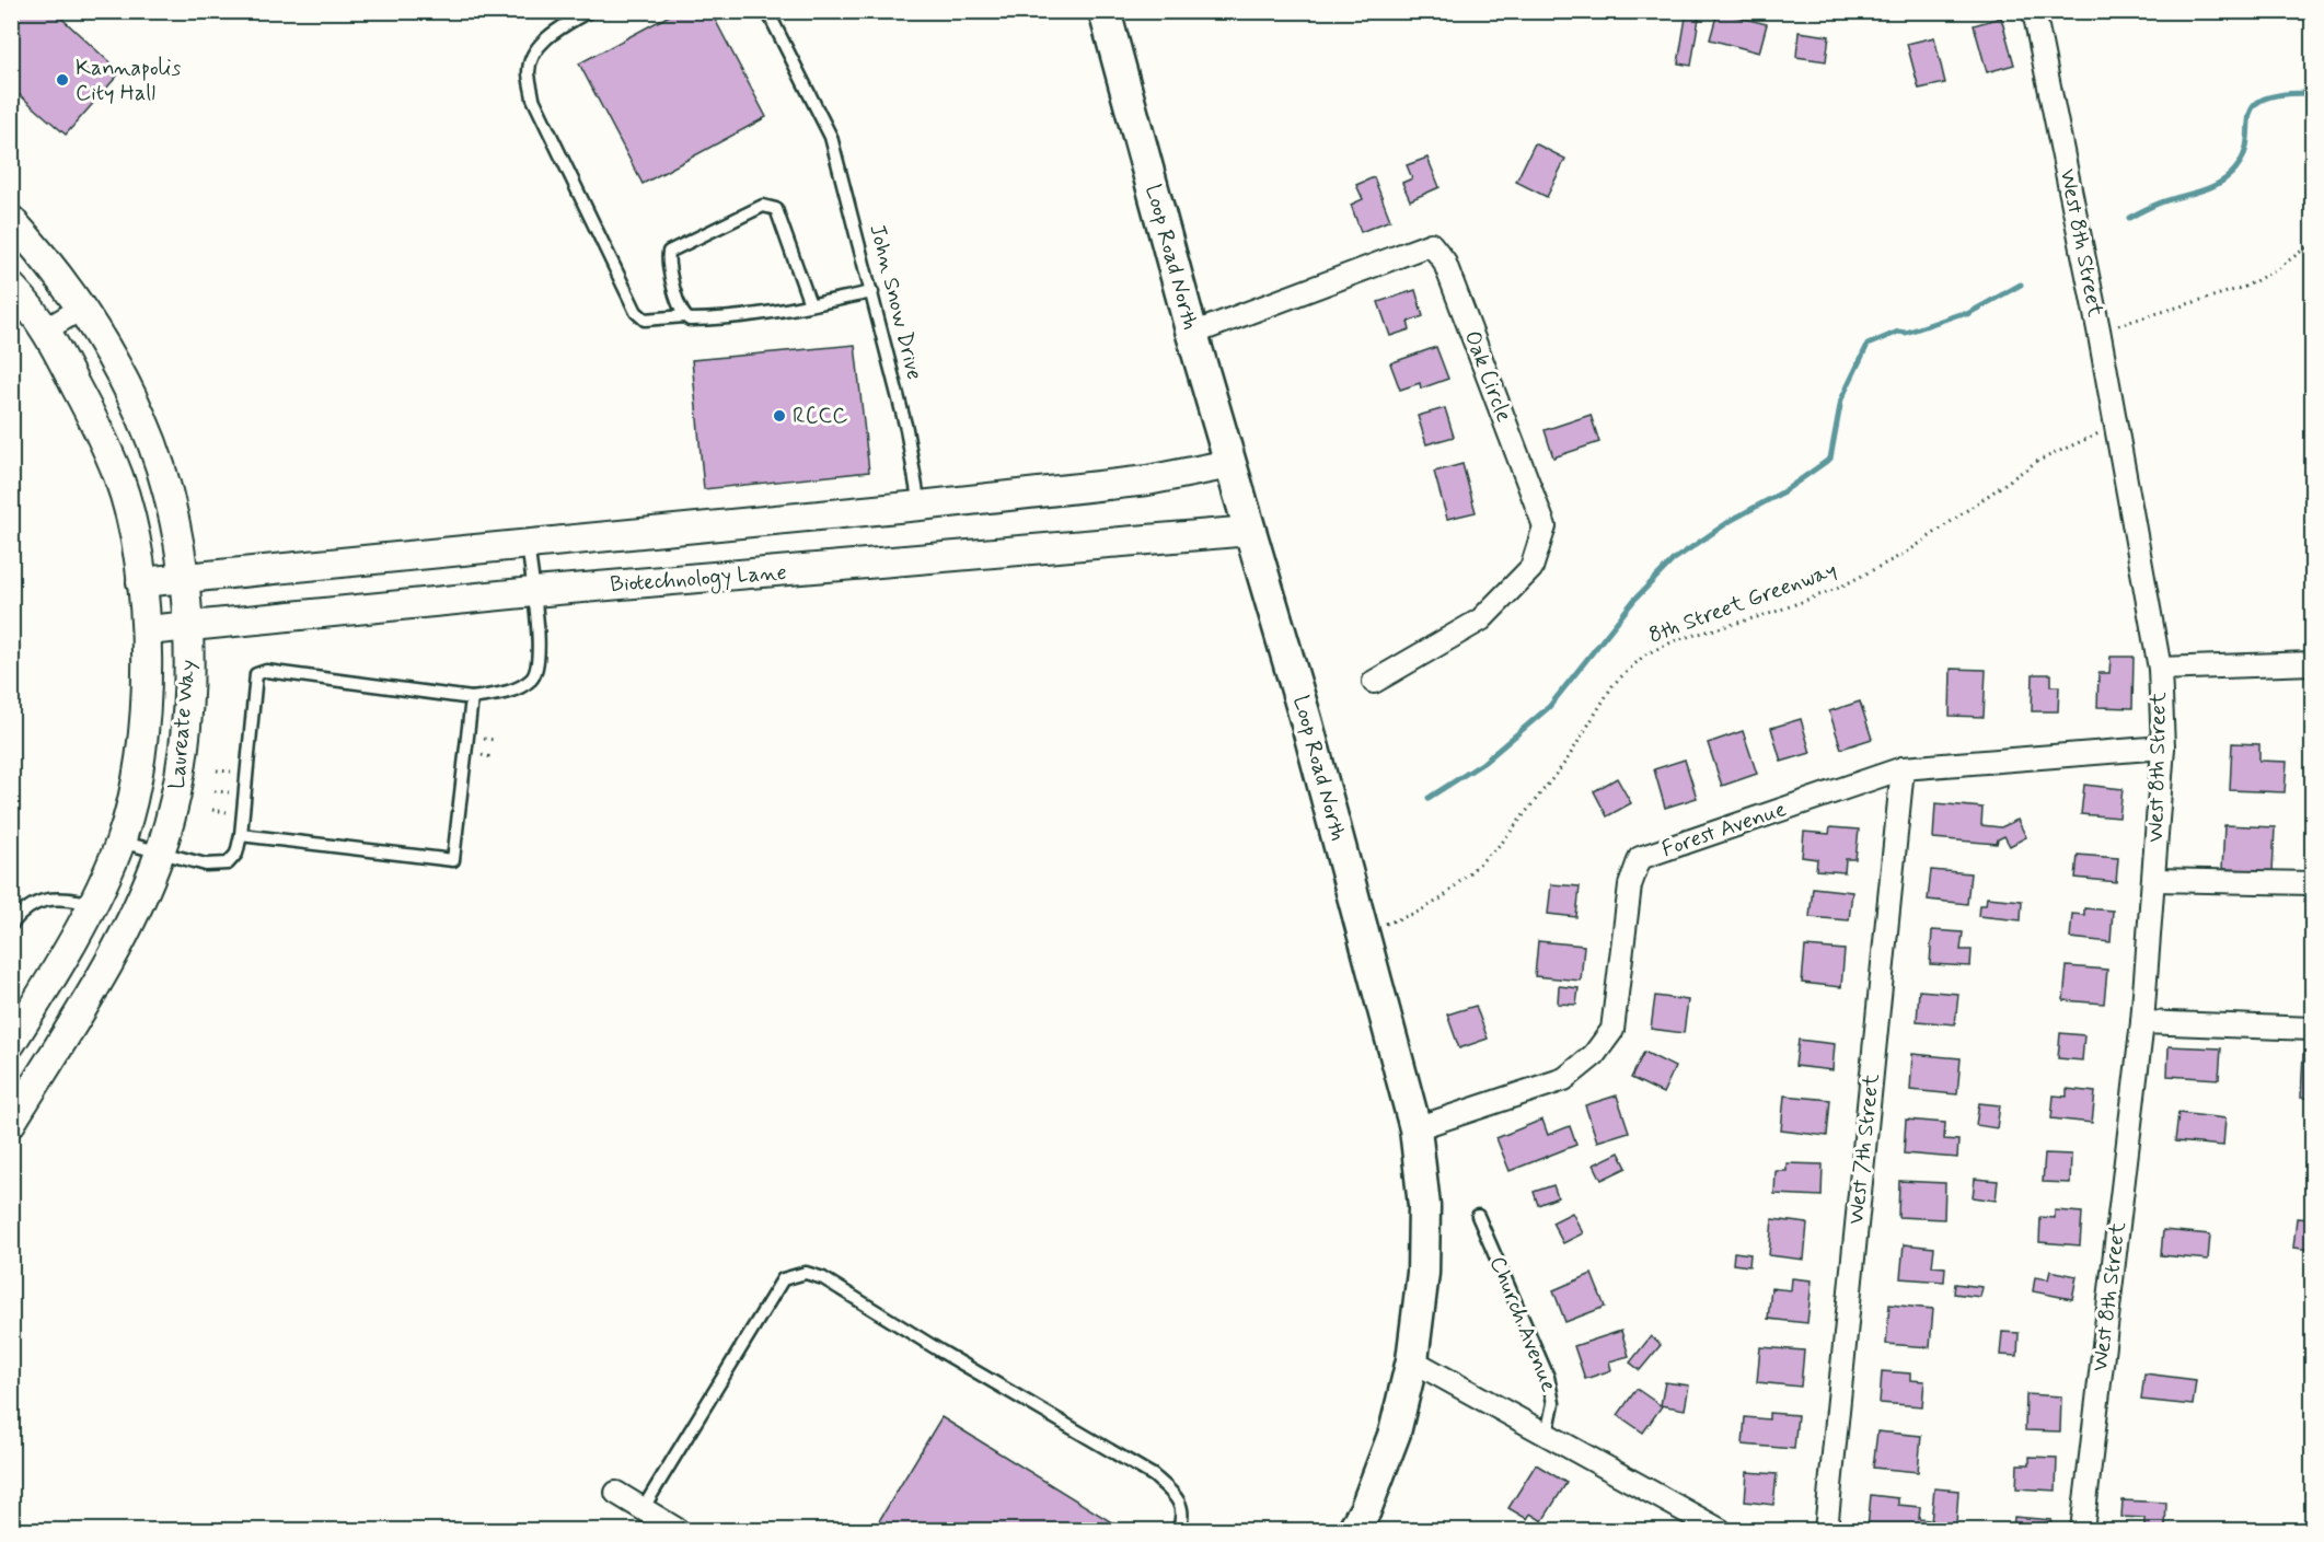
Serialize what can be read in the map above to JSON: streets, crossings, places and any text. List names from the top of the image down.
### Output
{
  "streets": {
    "main road": ["Loop Road North"],
    "street": [
      "West 8th Street",
      "Oak Circle",
      "Biotechnology Lane",
      "Laureate Way",
      "Forest Avenue",
      "West 7th Street",
      "Church Avenue"
    ],
    "lane": ["John Snow Drive"],
    "path": ["8th Street Greenway"]
  },
  "crossings": [
    ["West 8th Street", "Forest Avenue"],
    ["Loop Road North", "Oak Circle"],
    ["Loop Road North", "Biotechnology Lane"],
    ["Loop Road North", "8th Street Greenway"],
    ["Loop Road North", "Forest Avenue"],
    ["Loop Road North", "Church Avenue"],
    ["Biotechnology Lane", "Laureate Way"],
    ["Forest Avenue", "West 7th Street"]
  ],
  "places": ["Kannapolis City Hall", "RCCC"]
}
